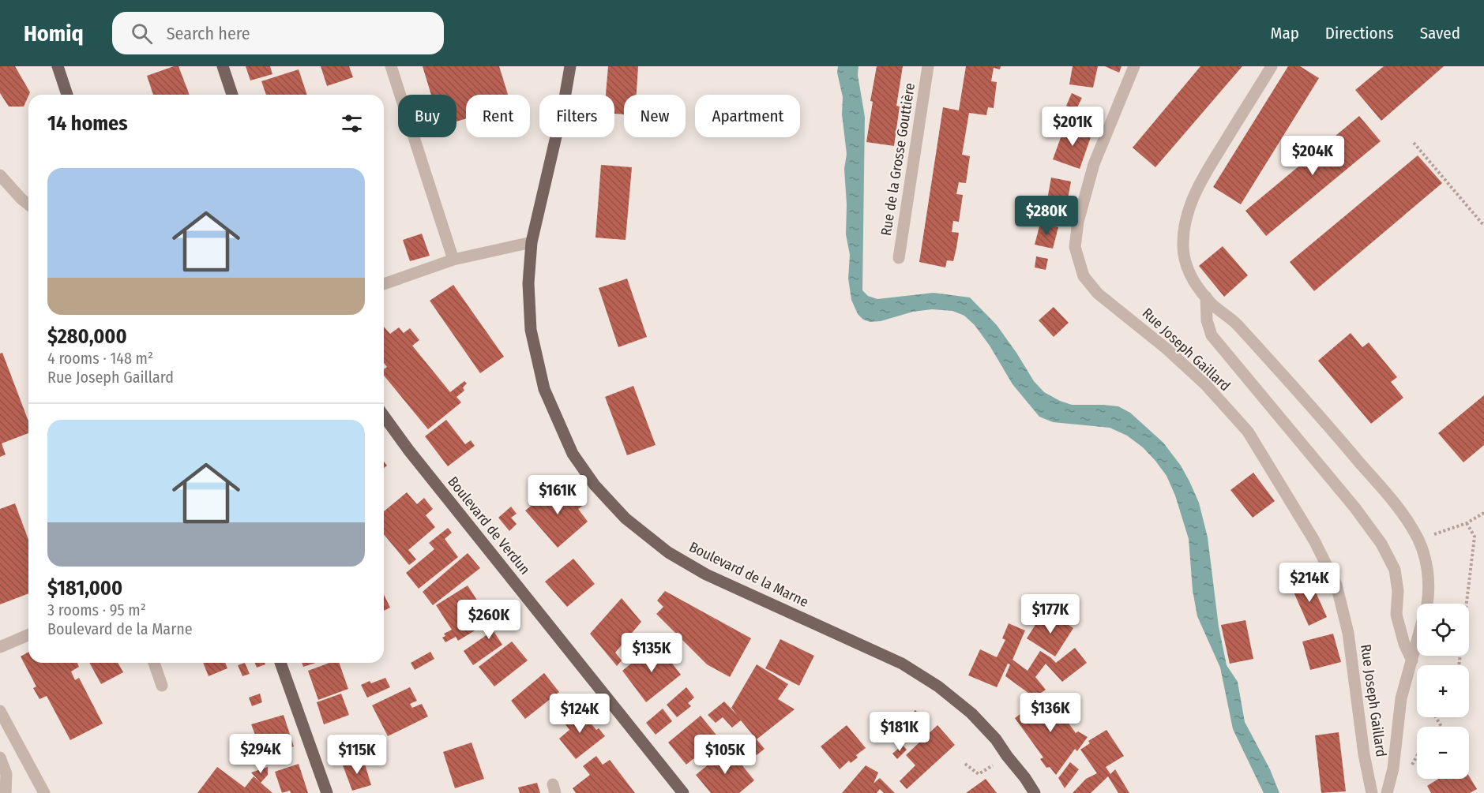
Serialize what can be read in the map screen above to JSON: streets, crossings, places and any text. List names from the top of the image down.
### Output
{
  "streets": {
    "main road": ["Boulevard de Verdun", "Boulevard de la Marne"],
    "street": ["Rue de la Grosse Gouttière", "Rue Joseph Gaillard"]
  },
  "page": {
    "header": "Homiq",
    "search": "Search here",
    "nav": ["Map", "Directions", "Saved"],
    "chip": [
      "Buy",
      "Rent",
      "Filters",
      "New",
      "Apartment"
    ],
    "heading": "14 homes",
    "price": [
      "$201K",
      "$204K",
      "$280K",
      "$161K",
      "$214K",
      "$177K",
      "$260K",
      "$135K",
      "$136K",
      "$124K",
      "$181K",
      "$294K",
      "$115K",
      "$105K"
    ],
    "list": [
      {
        "name": "$280,000",
        "note": "4 rooms · 148 m² · Rue Joseph Gaillard"
      },
      {
        "name": "$181,000",
        "note": "3 rooms · 95 m² · Boulevard de la Marne"
      }
    ],
    "map_buttons": ["+", "−"]
  }
}
